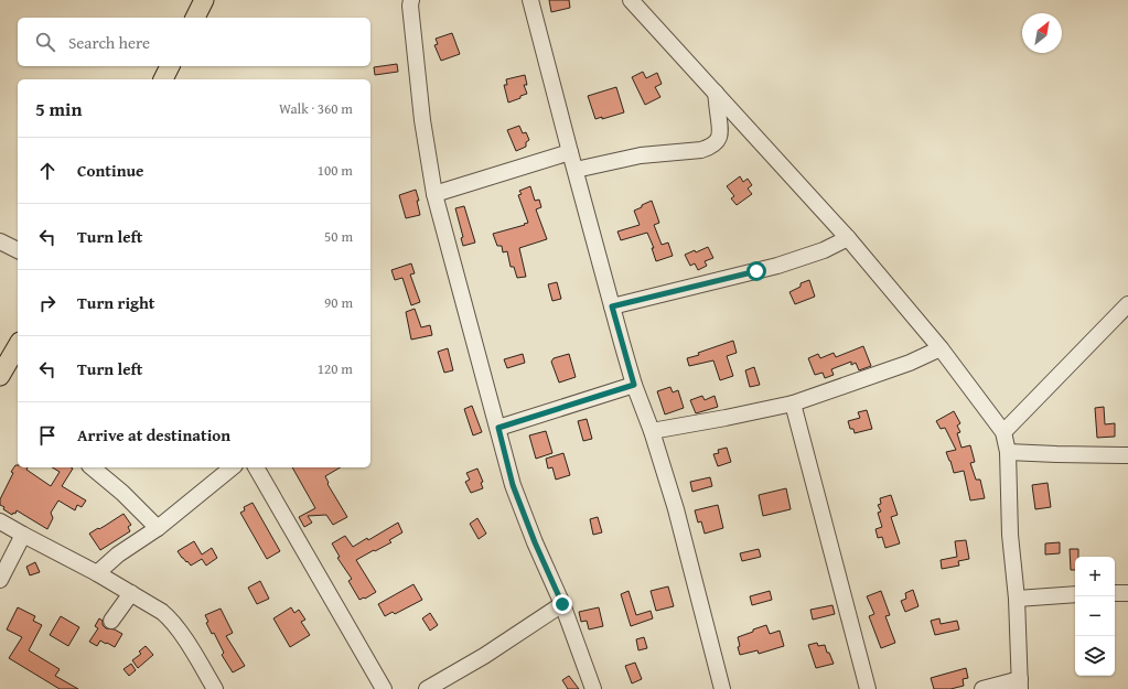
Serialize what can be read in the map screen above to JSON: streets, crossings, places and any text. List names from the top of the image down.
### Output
{
  "north": "top right",
  "page": {
    "search": "Search here",
    "heading": ["5 min", "Walk · 360 m"],
    "list": [
      ["Continue", "100 m"],
      ["Turn left", "50 m"],
      ["Turn right", "90 m"],
      ["Turn left", "120 m"],
      "Arrive at destination"
    ],
    "map_buttons": ["+", "−"]
  }
}
